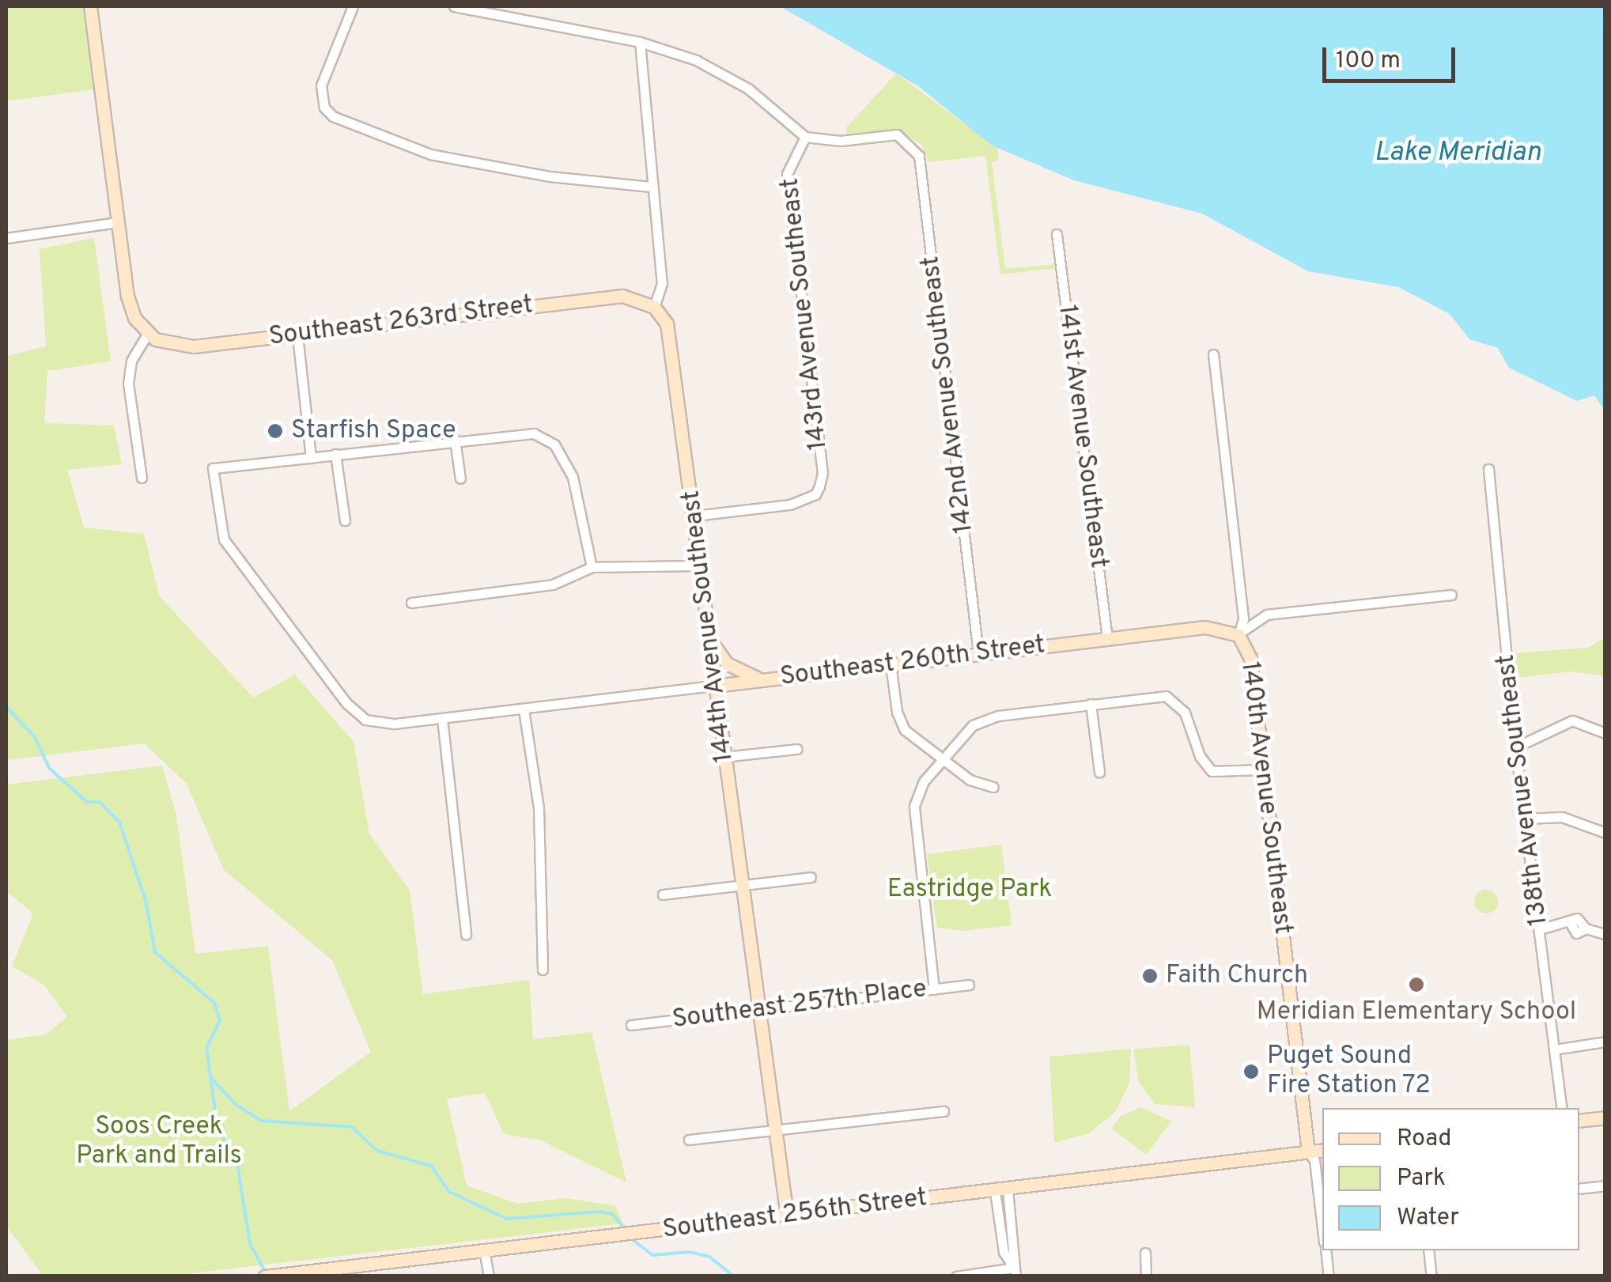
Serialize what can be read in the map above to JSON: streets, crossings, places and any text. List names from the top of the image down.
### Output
{
  "streets": {
    "street": [
      "143rd Avenue Southeast",
      "Southeast 263rd Street",
      "142nd Avenue Southeast",
      "141st Avenue Southeast",
      "144th Avenue Southeast",
      "Southeast 260th Street",
      "138th Avenue Southeast",
      "140th Avenue Southeast",
      "Southeast 257th Place",
      "Southeast 256th Street"
    ]
  },
  "crossings": [
    ["143rd Avenue Southeast", "142nd Avenue Southeast"],
    ["143rd Avenue Southeast", "144th Avenue Southeast"],
    ["Southeast 263rd Street", "144th Avenue Southeast"],
    ["142nd Avenue Southeast", "Southeast 260th Street"],
    ["141st Avenue Southeast", "Southeast 260th Street"],
    ["144th Avenue Southeast", "Southeast 260th Street"],
    ["144th Avenue Southeast", "Southeast 257th Place"],
    ["144th Avenue Southeast", "Southeast 256th Street"],
    ["Southeast 260th Street", "140th Avenue Southeast"],
    ["140th Avenue Southeast", "Southeast 256th Street"]
  ],
  "water": ["Lake Meridian"],
  "parks": ["Eastridge Park", "Soos Creek Park and Trails"],
  "places": [
    "Starfish Space",
    "Faith Church",
    "Meridian Elementary School",
    "Puget Sound Fire Station 72"
  ],
  "legend": ["Road", "Park", "Water"],
  "scale_bar": "100 m"
}
